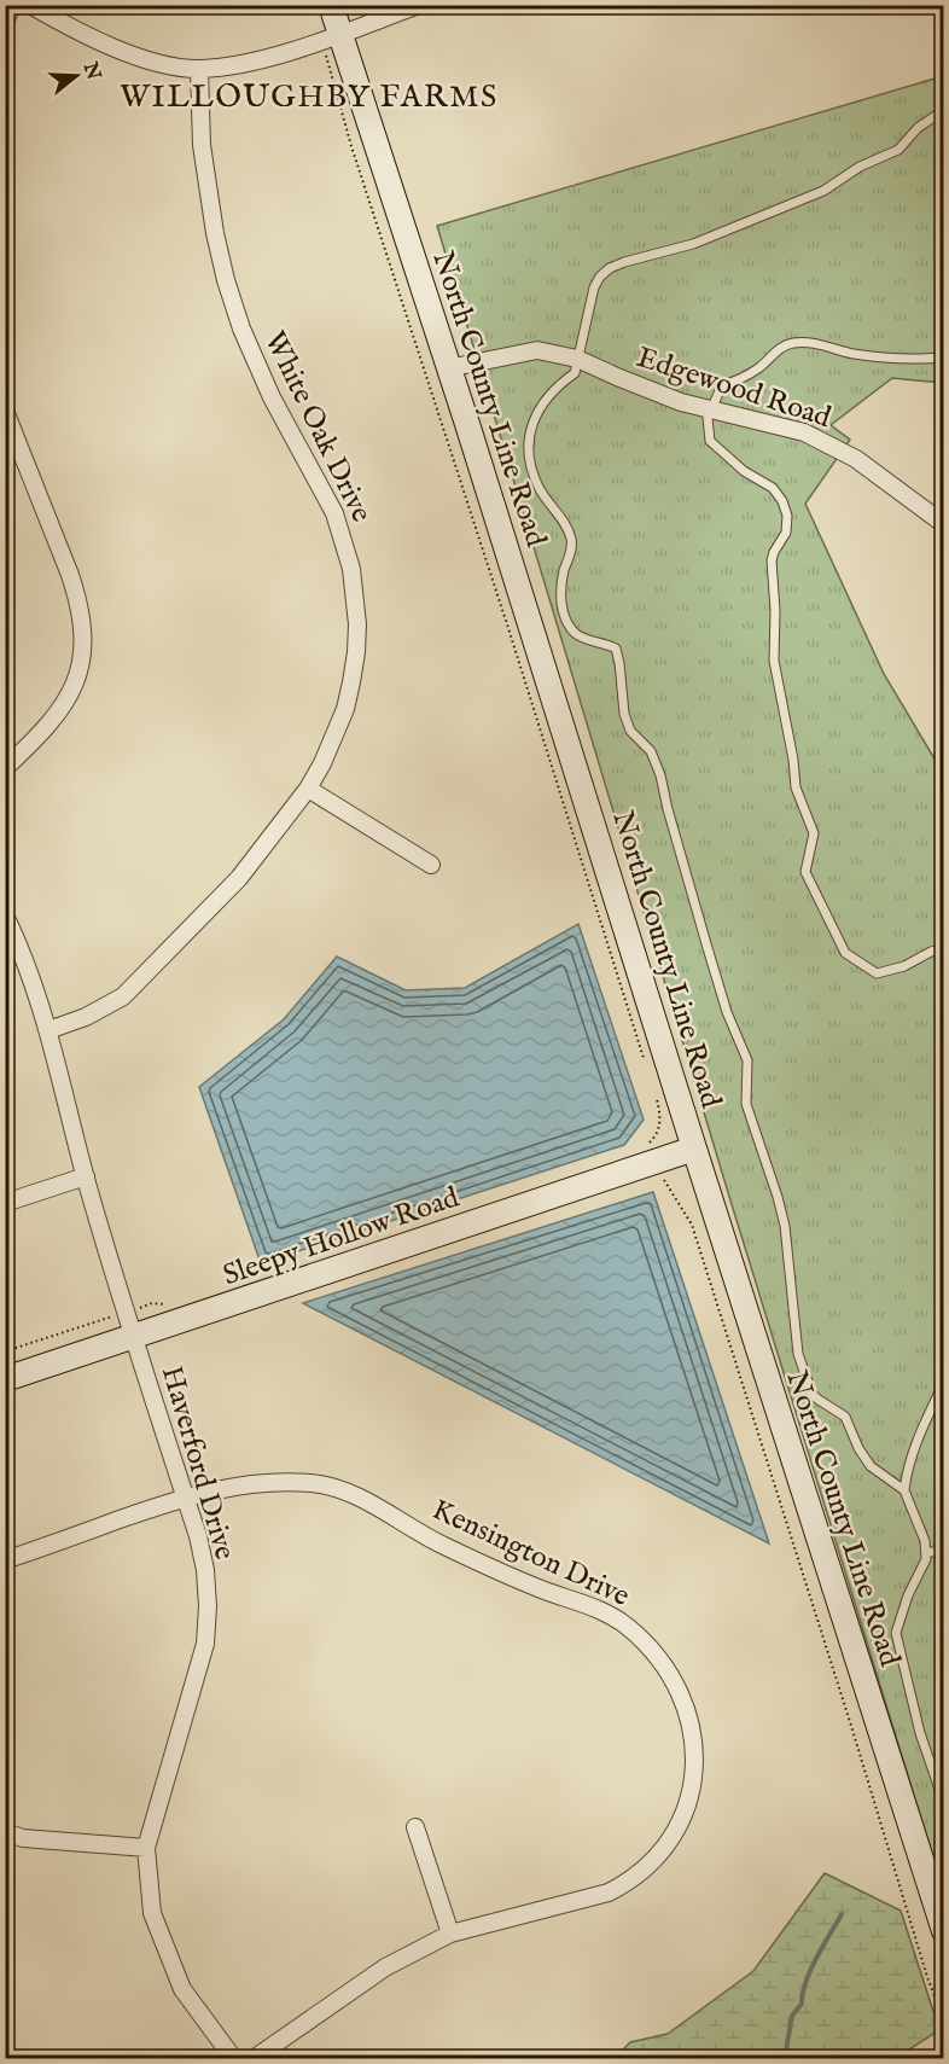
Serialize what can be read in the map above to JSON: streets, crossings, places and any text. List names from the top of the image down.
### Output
{
  "streets": {
    "street": [
      "Edgewood Road",
      "North County Line Road",
      "White Oak Drive",
      "Sleepy Hollow Road",
      "Haverford Drive",
      "Kensington Drive"
    ]
  },
  "crossings": [
    ["Edgewood Road", "North County Line Road"],
    ["North County Line Road", "Sleepy Hollow Road"],
    ["White Oak Drive", "Haverford Drive"],
    ["Sleepy Hollow Road", "Haverford Drive"],
    ["Haverford Drive", "Kensington Drive"]
  ],
  "districts": ["WILLOUGHBY FARMS"],
  "north": "right"
}
